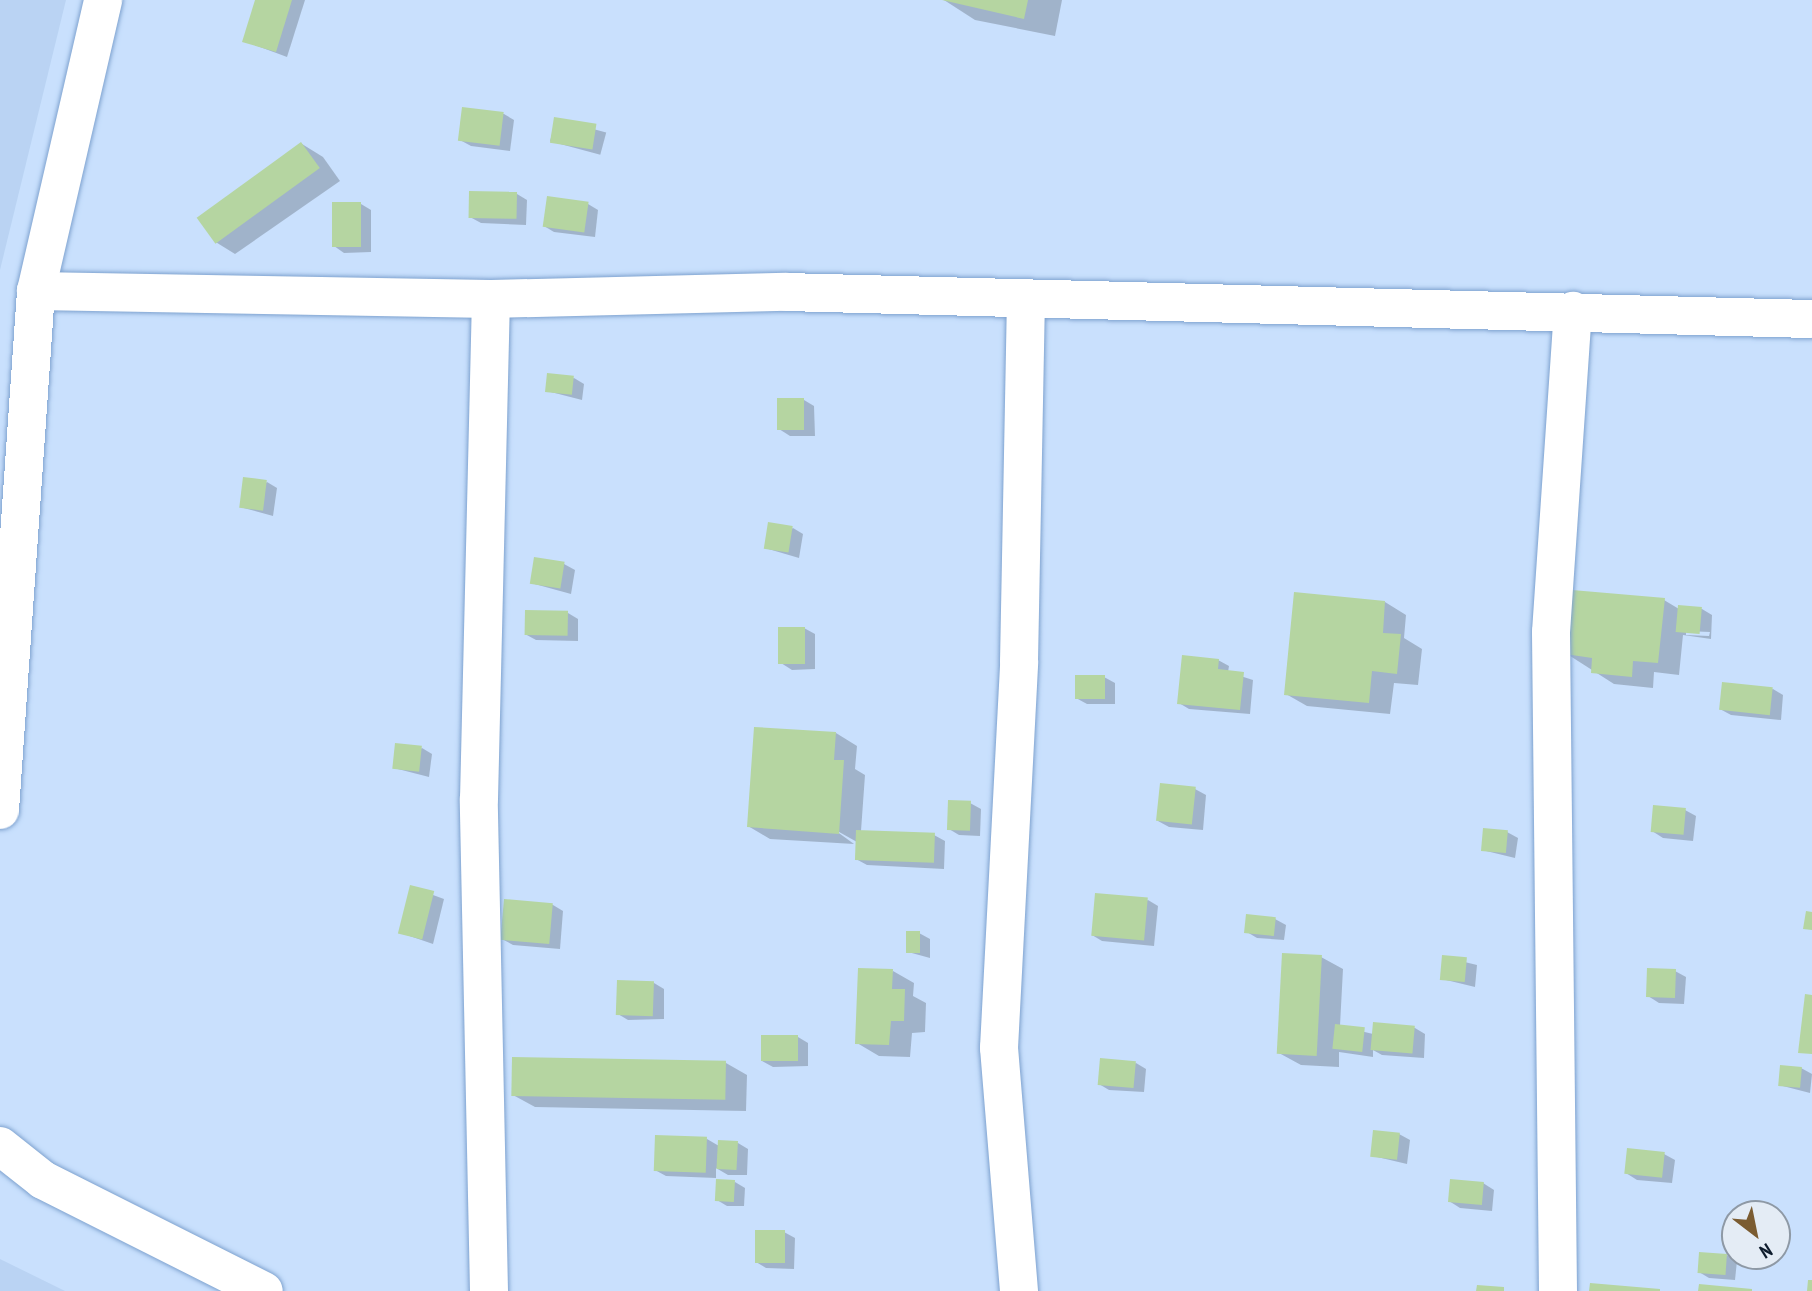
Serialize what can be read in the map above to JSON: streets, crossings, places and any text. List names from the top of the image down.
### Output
{
  "north": "bottom right"
}
